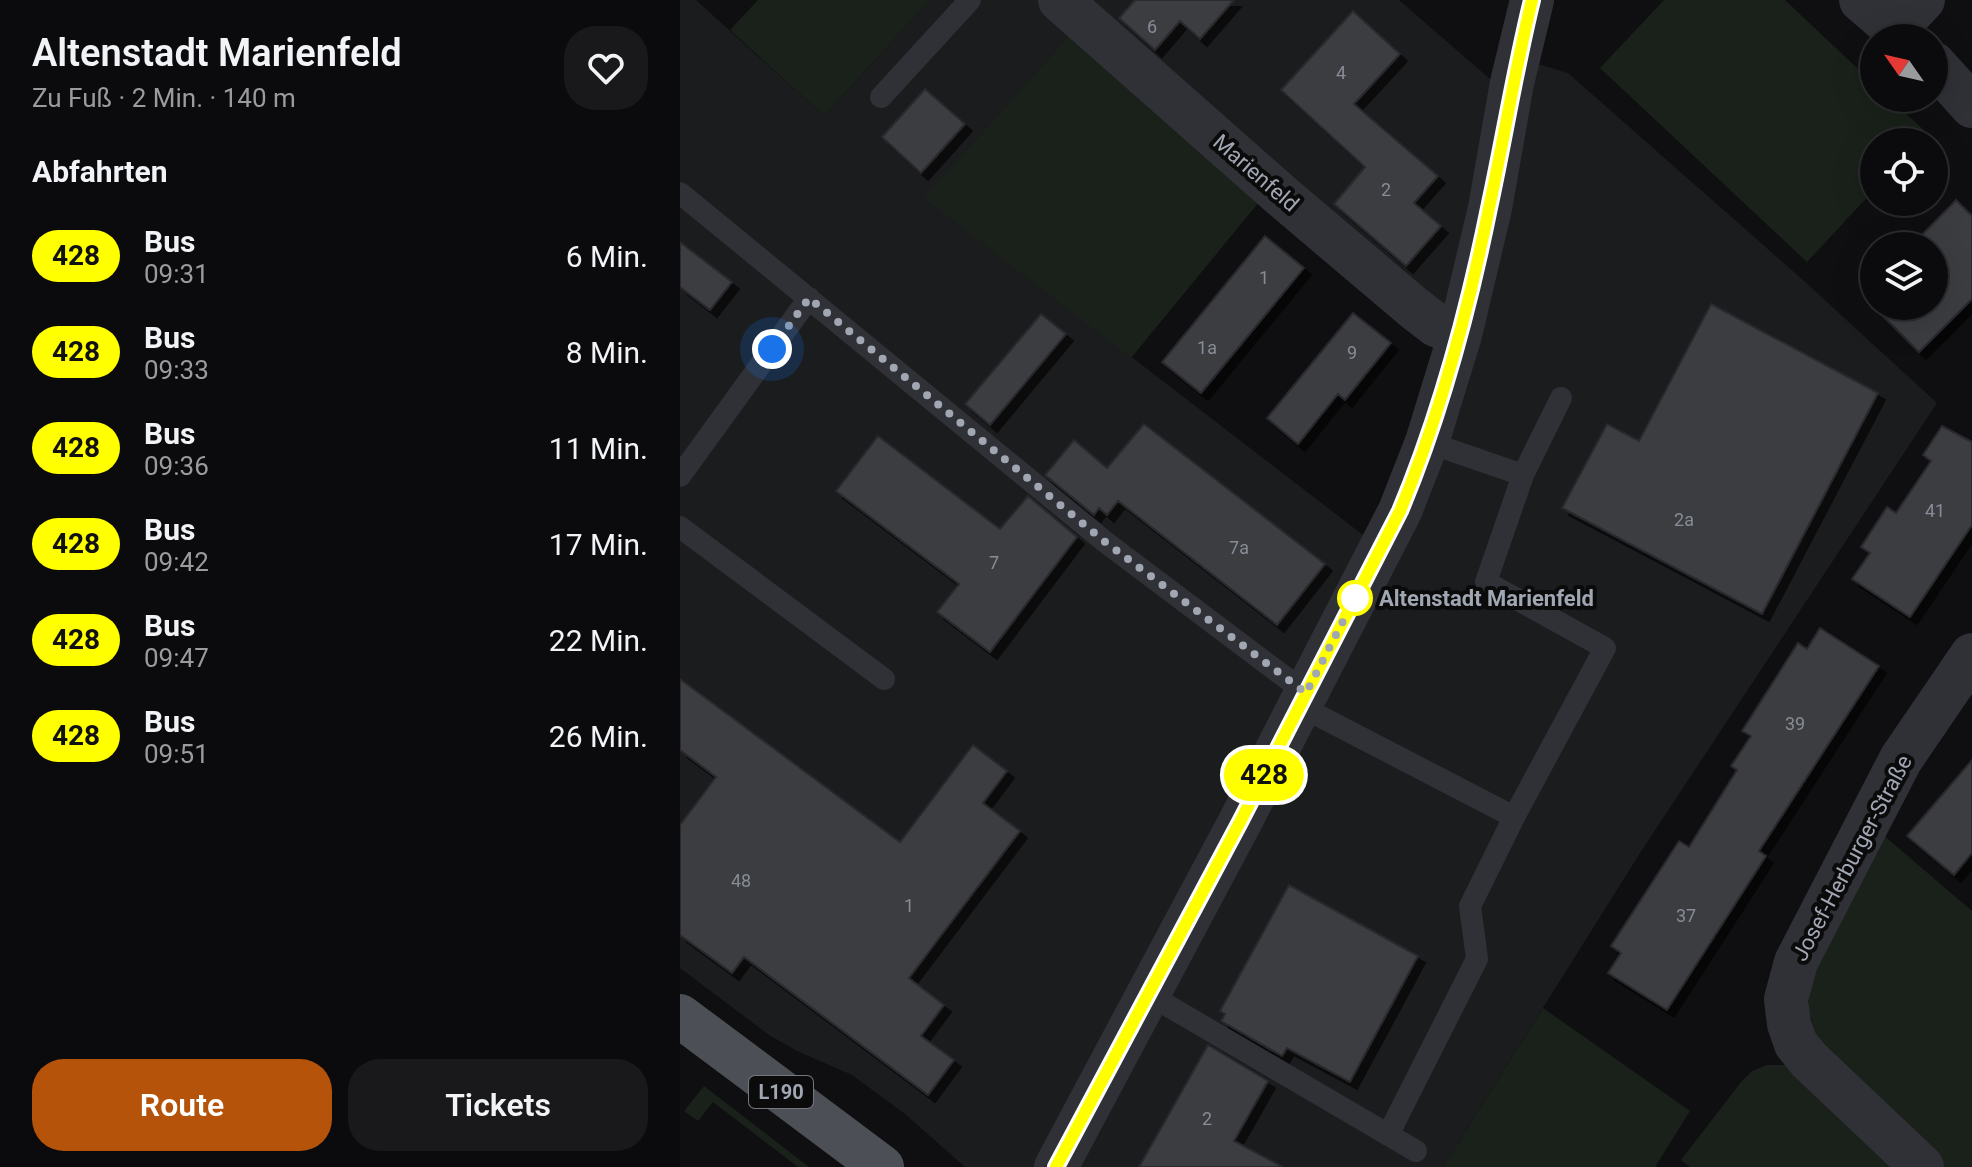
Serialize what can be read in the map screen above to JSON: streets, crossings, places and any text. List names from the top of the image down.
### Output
{
  "streets": {
    "main road": ["L190"],
    "street": ["Marienfeld", "Josef-Herburger-Straße"]
  },
  "places": ["Altenstadt Marienfeld"],
  "lines": ["bus line 428"],
  "house_numbers": [
    "6",
    "4",
    "2",
    "1",
    "1a",
    "9",
    "41",
    "2a",
    "7a",
    "7",
    "39",
    "48",
    "1",
    "37",
    "2"
  ],
  "north": "top left",
  "page": {
    "heading": [
      ["Altenstadt Marienfeld", "Zu Fuß · 2 Min. · 140 m"],
      "Abfahrten"
    ],
    "on_map": "428",
    "list": [
      {
        "mark": "428",
        "name": "Bus",
        "note": "09:31",
        "value": "6 Min."
      },
      {
        "mark": "428",
        "name": "Bus",
        "note": "09:33",
        "value": "8 Min."
      },
      {
        "mark": "428",
        "name": "Bus",
        "note": "09:36",
        "value": "11 Min."
      },
      {
        "mark": "428",
        "name": "Bus",
        "note": "09:42",
        "value": "17 Min."
      },
      {
        "mark": "428",
        "name": "Bus",
        "note": "09:47",
        "value": "22 Min."
      },
      {
        "mark": "428",
        "name": "Bus",
        "note": "09:51",
        "value": "26 Min."
      }
    ],
    "buttons": ["Route", "Tickets"]
  }
}
